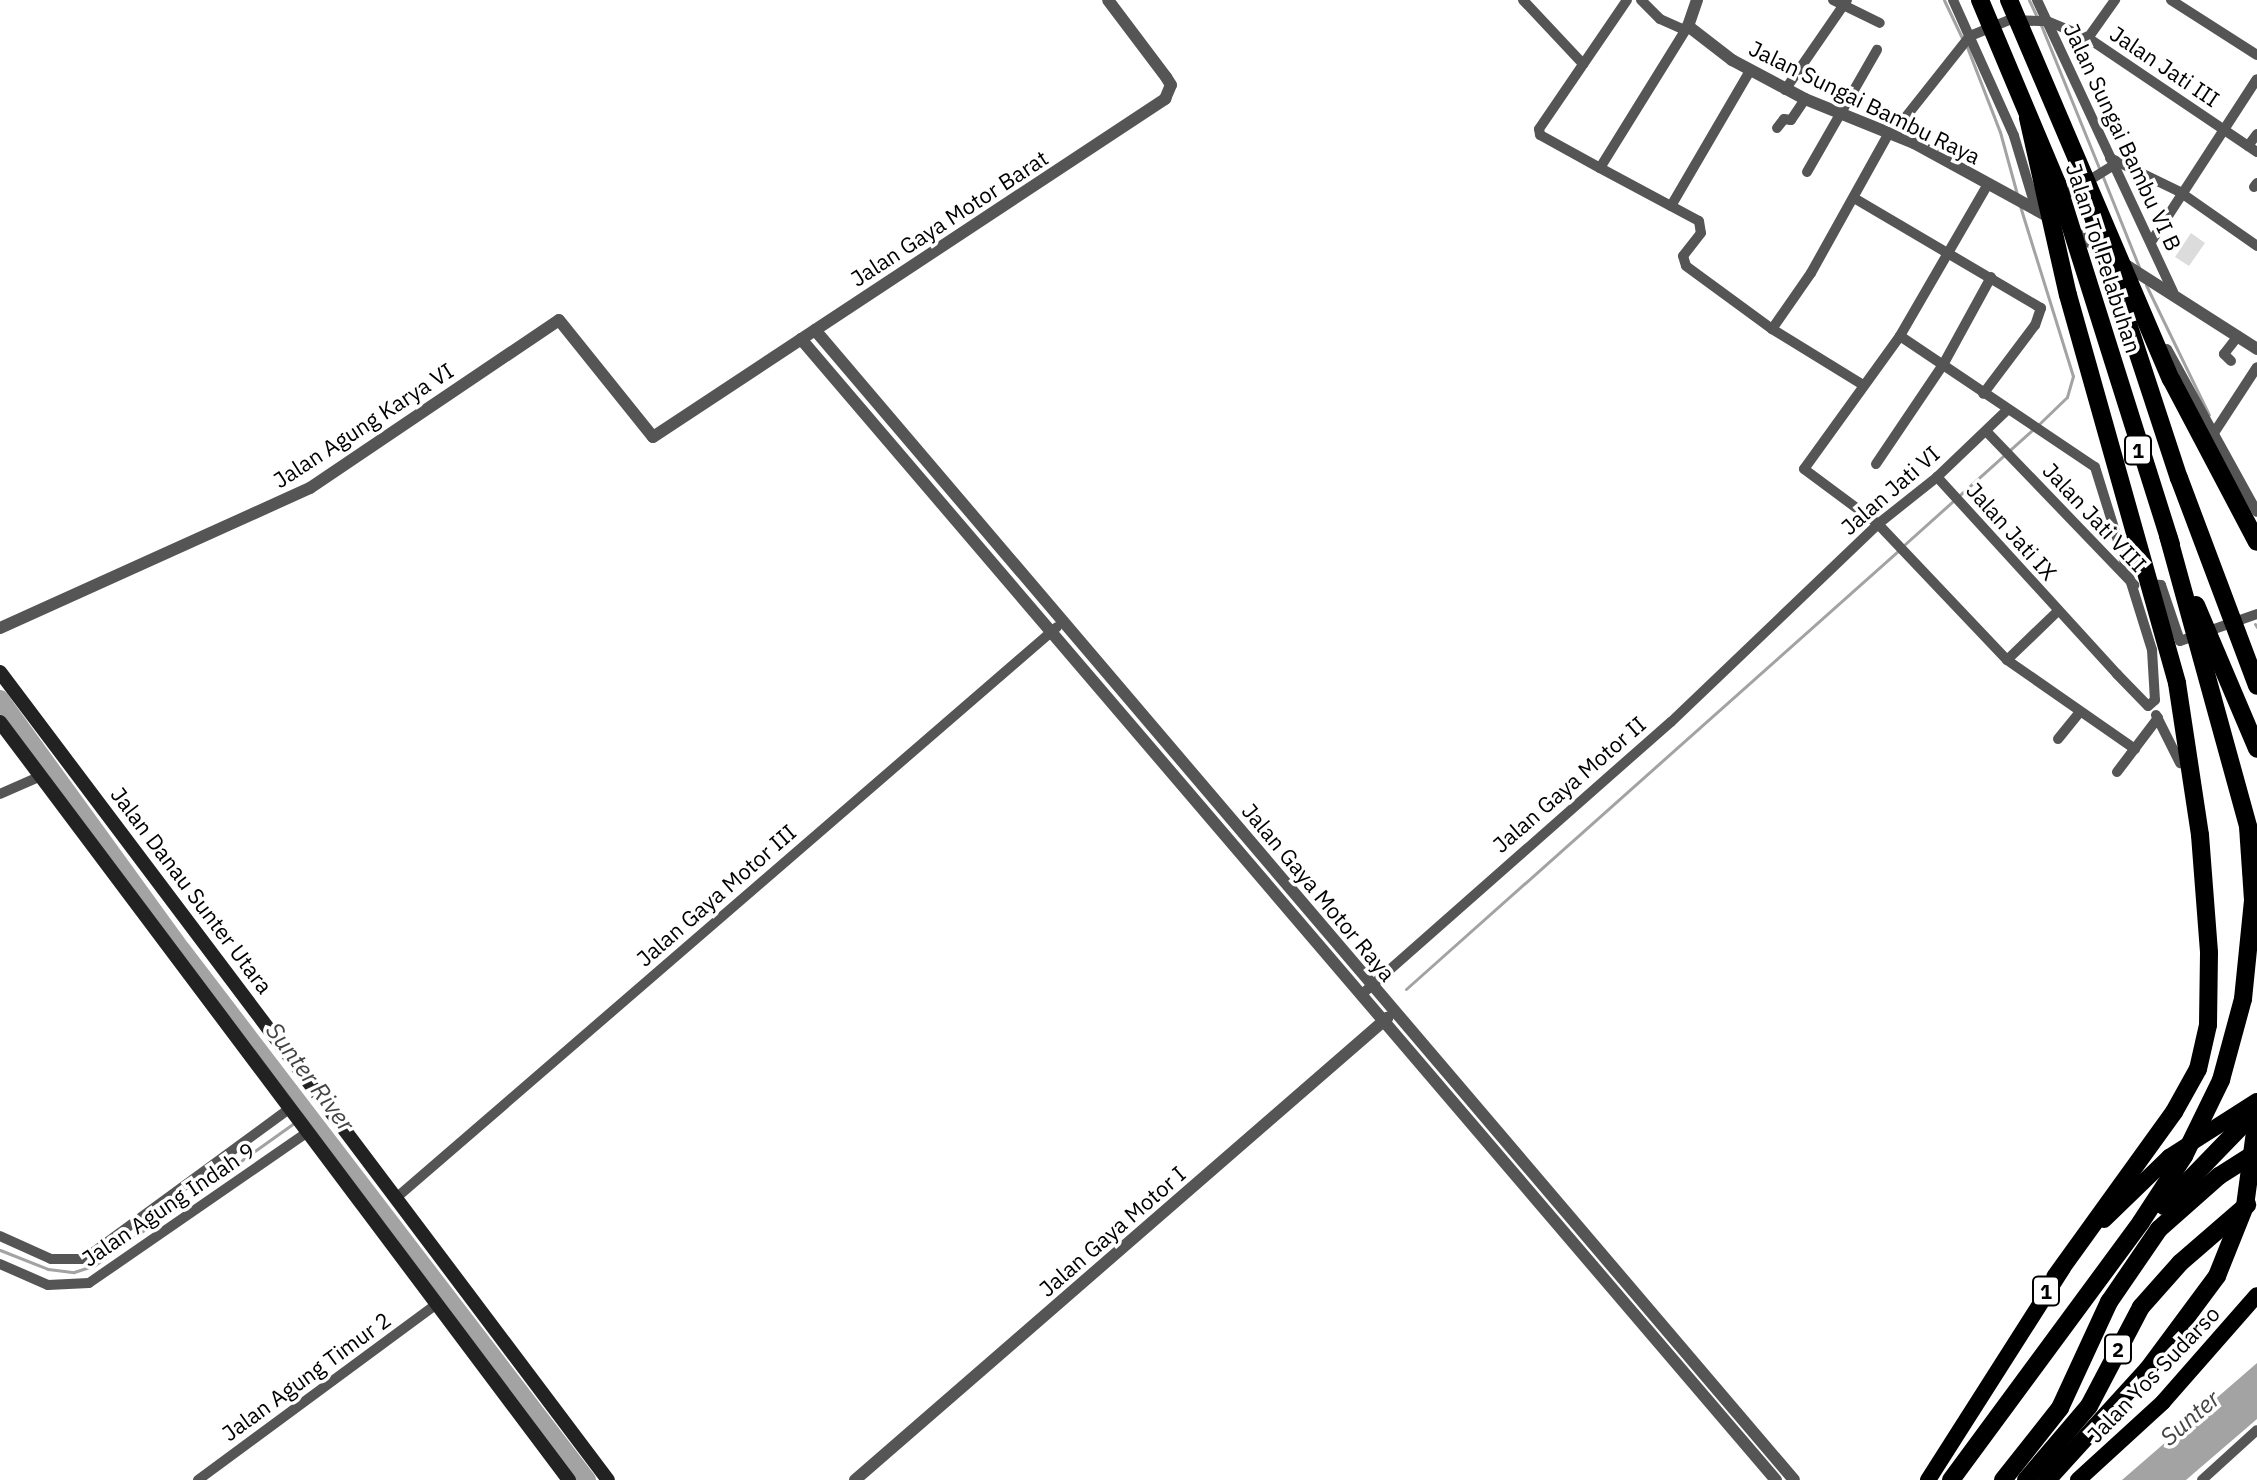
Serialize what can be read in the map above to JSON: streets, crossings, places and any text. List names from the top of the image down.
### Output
{
  "streets": {
    "highway": [
      "Jalan Tol Pelabuhan",
      "1",
      "2",
      "Jalan Yos Sudarso"
    ],
    "main road": ["Jalan Danau Sunter Utara"],
    "street": [
      "Jalan Jati III",
      "Jalan Sungai Bambu Raya",
      "Jalan Sungai Bambu VI B",
      "Jalan Gaya Motor Barat",
      "Jalan Agung Karya VI",
      "Jalan Jati VI",
      "Jalan Jati VIII",
      "Jalan Jati IX",
      "Jalan Gaya Motor II",
      "Jalan Gaya Motor Raya",
      "Jalan Gaya Motor III",
      "Jalan Agung Indah 9",
      "Jalan Gaya Motor I",
      "Jalan Agung Timur 2"
    ]
  },
  "crossings": [
    ["Jalan Jati III", "Jalan Sungai Bambu VI B"],
    ["Jalan Sungai Bambu Raya", "Jalan Sungai Bambu VI B"],
    ["Jalan Gaya Motor Barat", "Jalan Agung Karya VI"],
    ["Jalan Gaya Motor Barat", "Jalan Gaya Motor Raya"],
    ["Jalan Jati VI", "Jalan Jati VIII"],
    ["Jalan Jati VI", "Jalan Jati IX"],
    ["Jalan Jati VI", "Jalan Gaya Motor II"],
    ["Jalan Jati VIII", "Jalan Jati IX"],
    ["Jalan Gaya Motor II", "Jalan Gaya Motor Raya"],
    ["Jalan Danau Sunter Utara", "Jalan Gaya Motor III"],
    ["Jalan Gaya Motor Raya", "Jalan Gaya Motor III"],
    ["Jalan Gaya Motor Raya", "Jalan Gaya Motor I"]
  ],
  "water": ["Sunter River", "Sunter"]
}
